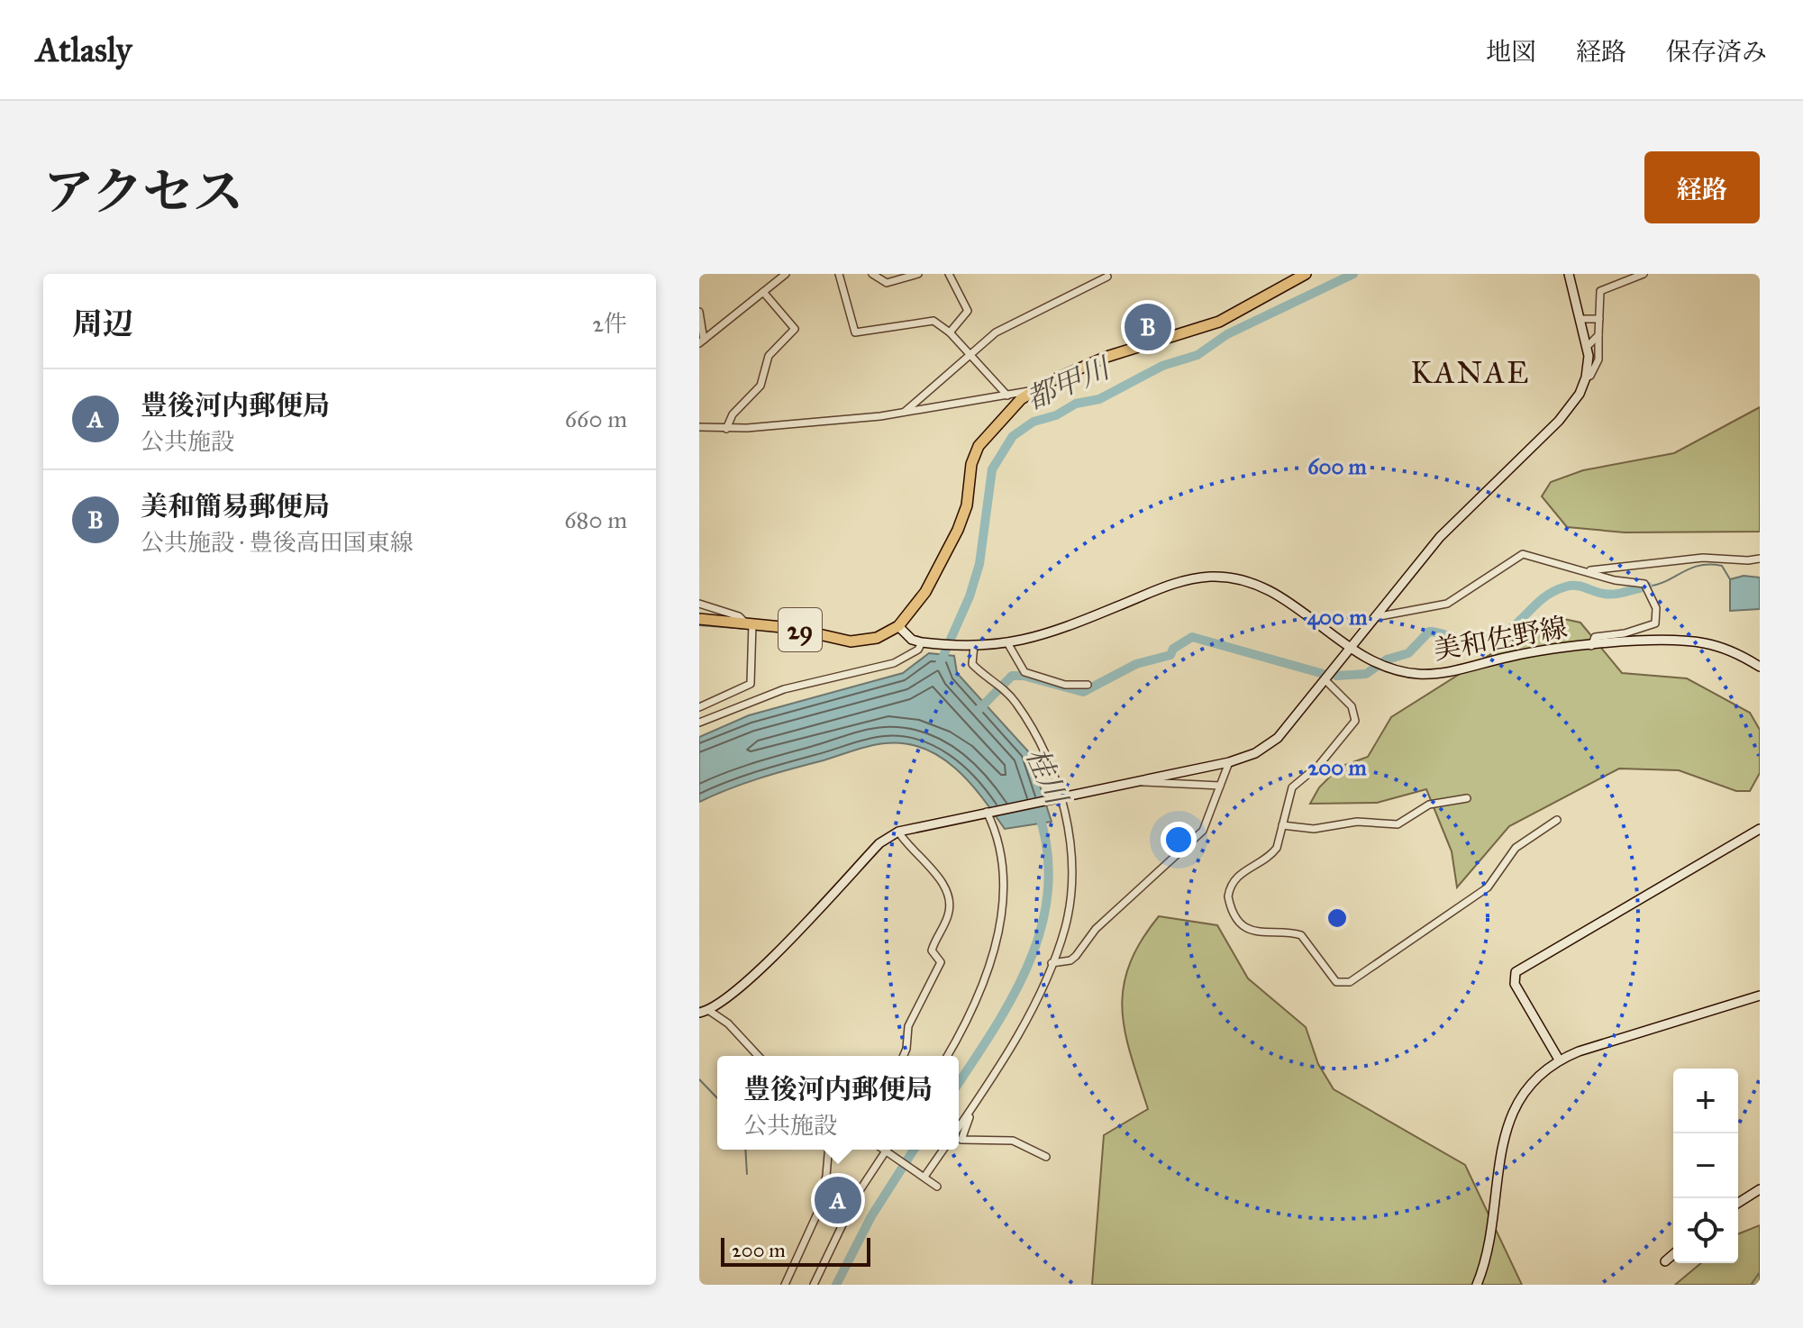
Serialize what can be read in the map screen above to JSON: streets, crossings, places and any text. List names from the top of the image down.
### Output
{
  "streets": {
    "main road": ["29"],
    "street": ["美和佐野線"]
  },
  "districts": ["KANAE"],
  "water": ["都甲川", "桂川"],
  "scale_bar": "200 m",
  "page": {
    "header": "Atlasly",
    "nav": ["地図", "経路", "保存済み"],
    "title": "アクセス",
    "buttons": "経路",
    "heading": ["周辺", "2件"],
    "pins": ["B", "A"],
    "list": [
      {
        "mark": "A",
        "name": "豊後河内郵便局",
        "note": "公共施設",
        "value": "660 m"
      },
      {
        "mark": "B",
        "name": "美和簡易郵便局",
        "note": "公共施設 · 豊後高田国東線",
        "value": "680 m"
      }
    ],
    "popup": ["豊後河内郵便局", "公共施設"],
    "map_buttons": ["+", "−"],
    "scale": "200 m"
  },
  "rings": ["600 m", "400 m", "200 m"]
}
